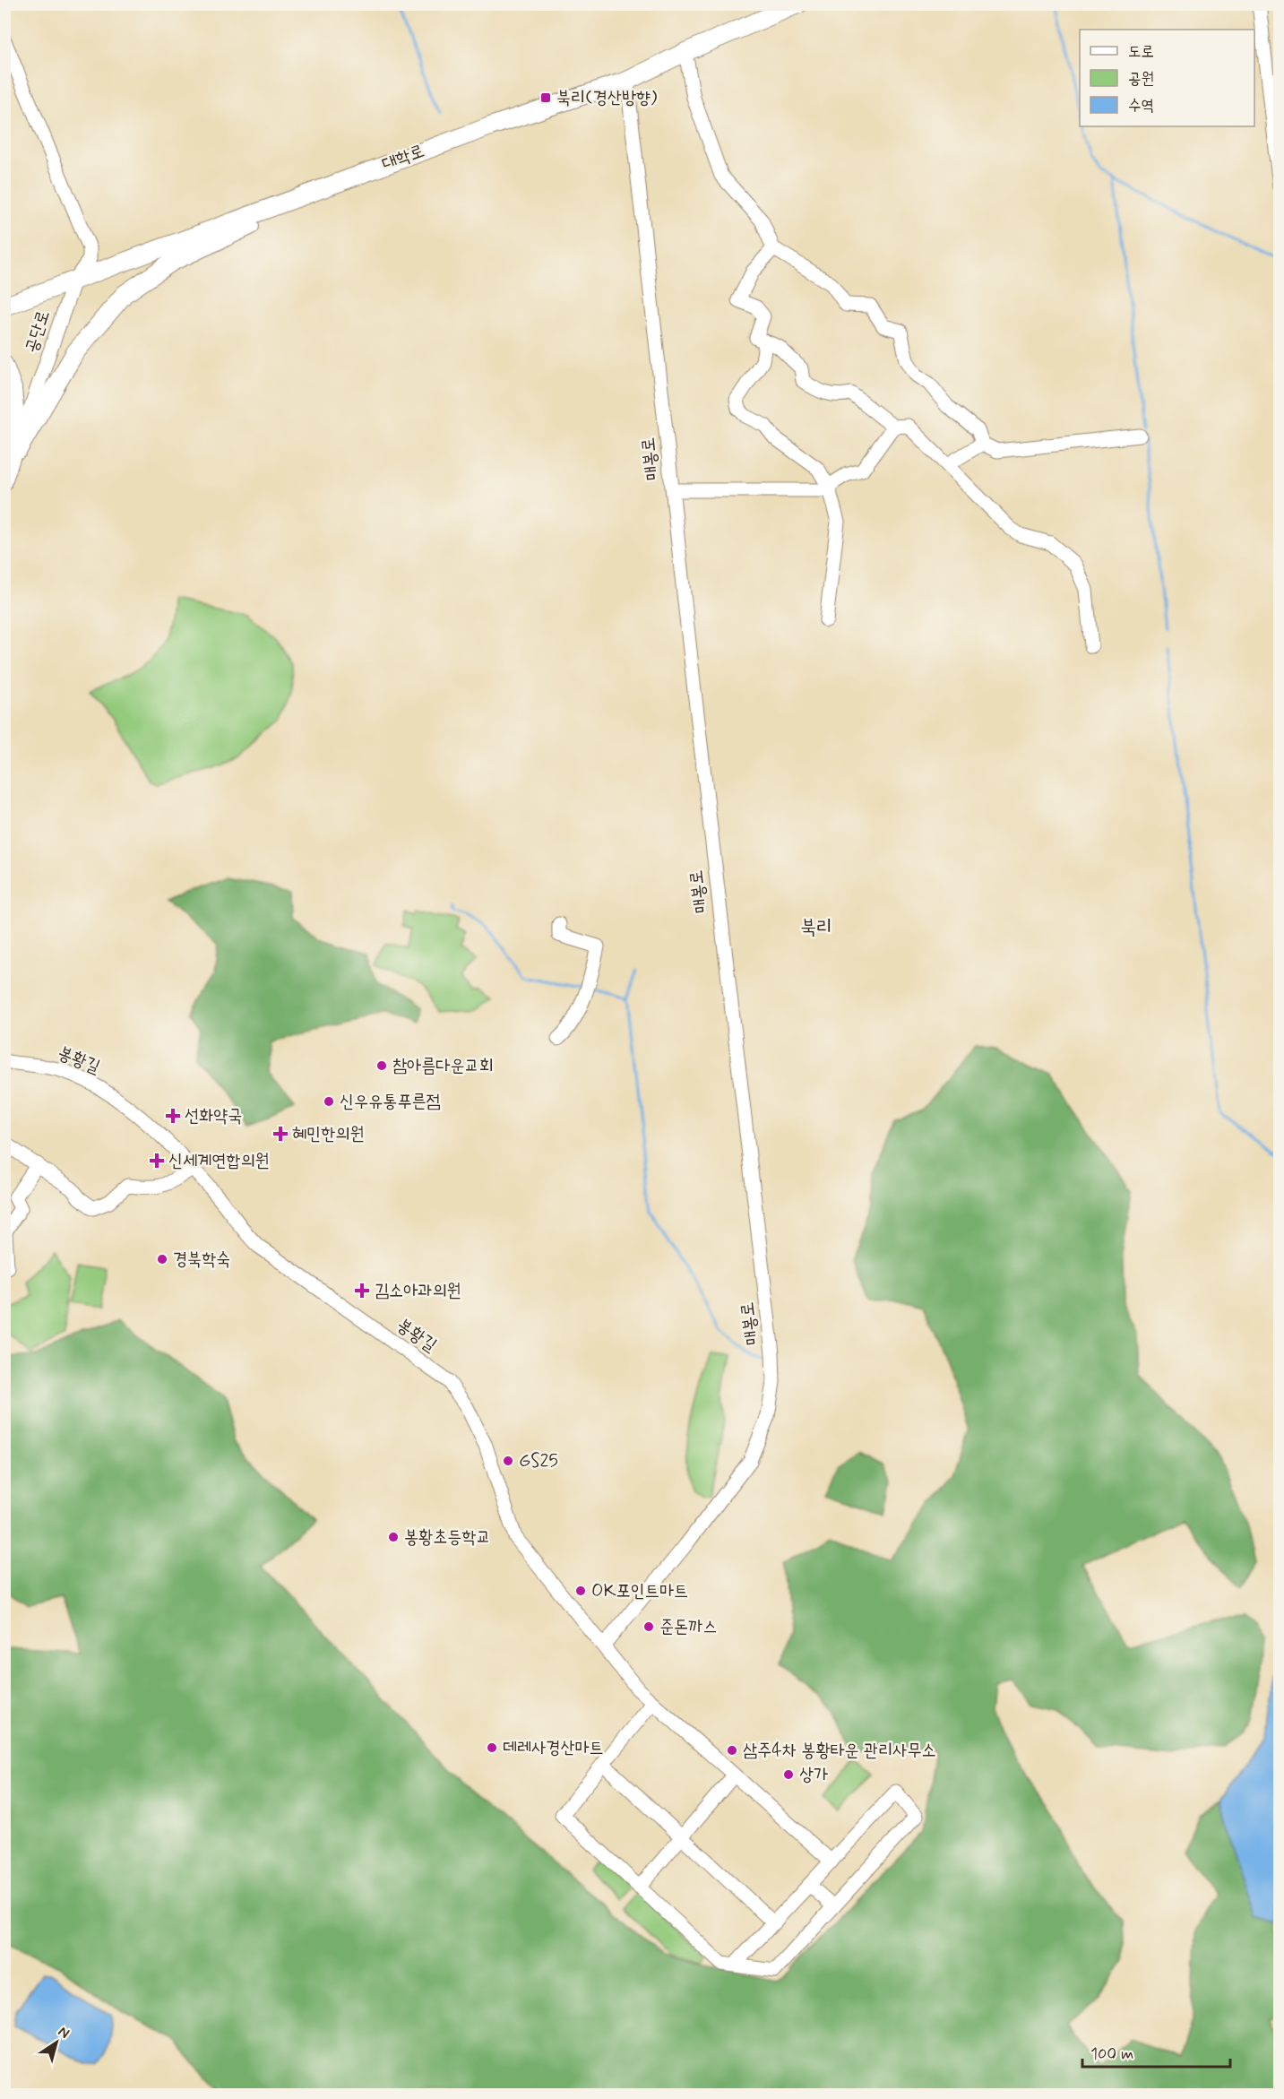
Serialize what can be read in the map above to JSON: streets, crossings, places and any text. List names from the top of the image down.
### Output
{
  "streets": {
    "main road": ["대학로"],
    "street": ["공단로", "매봉로", "봉황길"]
  },
  "crossings": [
    ["대학로", "공단로"],
    ["대학로", "매봉로"],
    ["매봉로", "봉황길"]
  ],
  "districts": ["북리"],
  "places": {
    "transit": ["북리(경산방향)"],
    "other": [
      "참아름다운교회",
      "신우유통푸른점",
      "경북학숙",
      "GS25",
      "봉황초등학교",
      "OK포인트마트",
      "준돈까스",
      "데레사경산마트",
      "삼주4차 봉황타운 관리사무소",
      "상가"
    ],
    "health": [
      "선화약국",
      "혜민한의원",
      "신세계연합의원",
      "김소아과의원"
    ]
  },
  "legend": ["도로", "공원", "수역"],
  "scale_bar": "100 m",
  "north": "top right"
}
